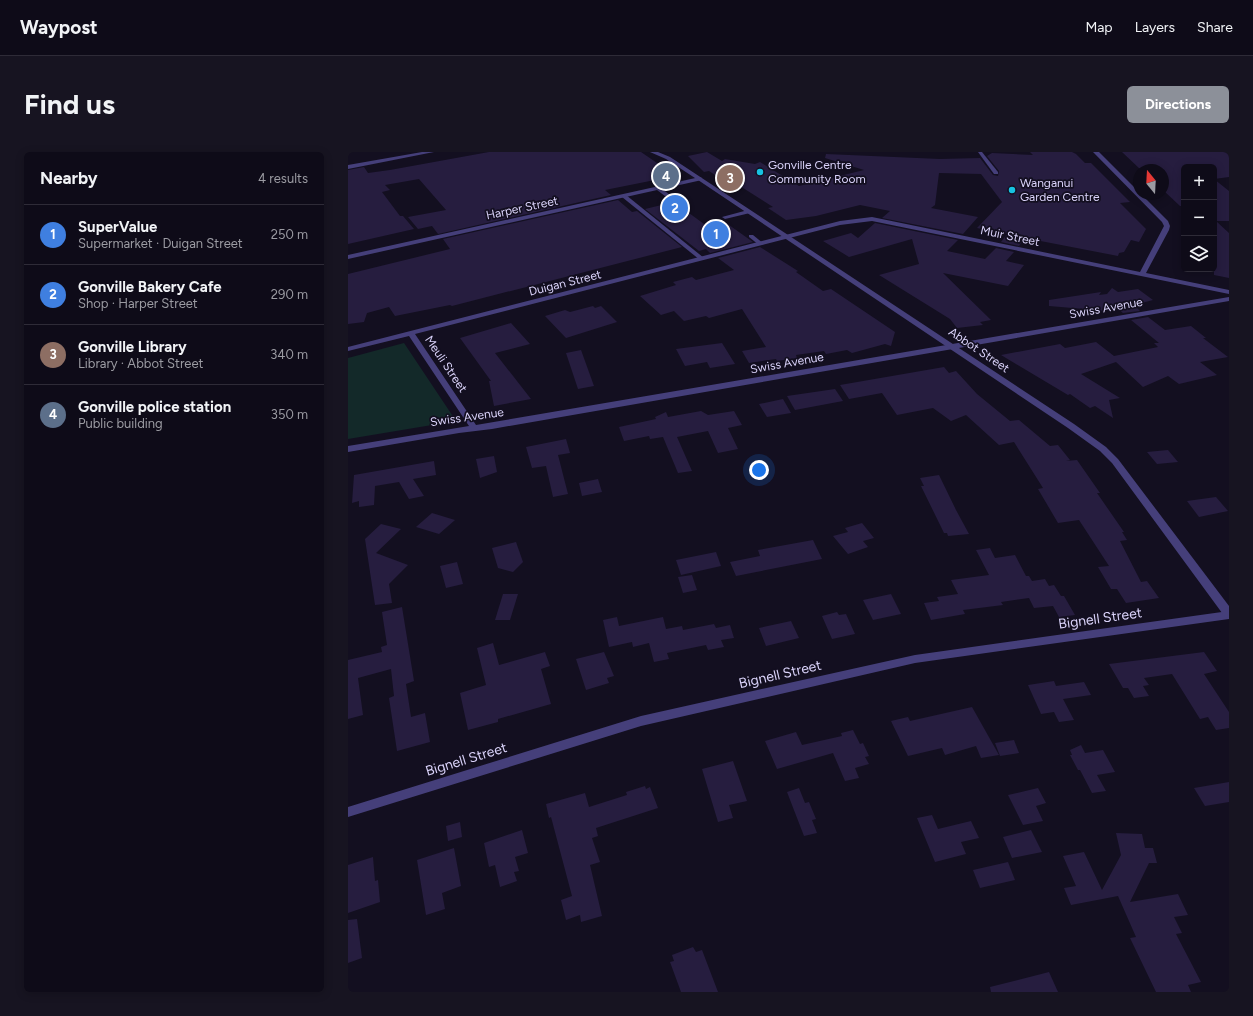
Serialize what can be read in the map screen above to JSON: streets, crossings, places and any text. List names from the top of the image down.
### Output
{
  "streets": {
    "street": [
      "Harper Street",
      "Muir Street",
      "Duigan Street",
      "Swiss Avenue",
      "Abbot Street",
      "Meuli Street",
      "Bignell Street"
    ]
  },
  "crossings": [
    ["Harper Street", "Abbot Street"],
    ["Muir Street", "Duigan Street"],
    ["Muir Street", "Abbot Street"],
    ["Duigan Street", "Abbot Street"],
    ["Duigan Street", "Meuli Street"],
    ["Swiss Avenue", "Abbot Street"],
    ["Swiss Avenue", "Meuli Street"],
    ["Abbot Street", "Bignell Street"]
  ],
  "places": ["Gonville Centre Community Room", "Wanganui Garden Centre"],
  "north": "top",
  "page": {
    "header": "Waypost",
    "nav": ["Map", "Layers", "Share"],
    "buttons": "Directions",
    "title": "Find us",
    "heading": ["Nearby", "4 results"],
    "pins": [
      "4",
      "3",
      "2",
      "1"
    ],
    "map_buttons": ["+", "−"],
    "list": [
      {
        "mark": "1",
        "name": "SuperValue",
        "note": "Supermarket · Duigan Street",
        "value": "250 m"
      },
      {
        "mark": "2",
        "name": "Gonville Bakery Cafe",
        "note": "Shop · Harper Street",
        "value": "290 m"
      },
      {
        "mark": "3",
        "name": "Gonville Library",
        "note": "Library · Abbot Street",
        "value": "340 m"
      },
      {
        "mark": "4",
        "name": "Gonville police station",
        "note": "Public building",
        "value": "350 m"
      }
    ]
  }
}
